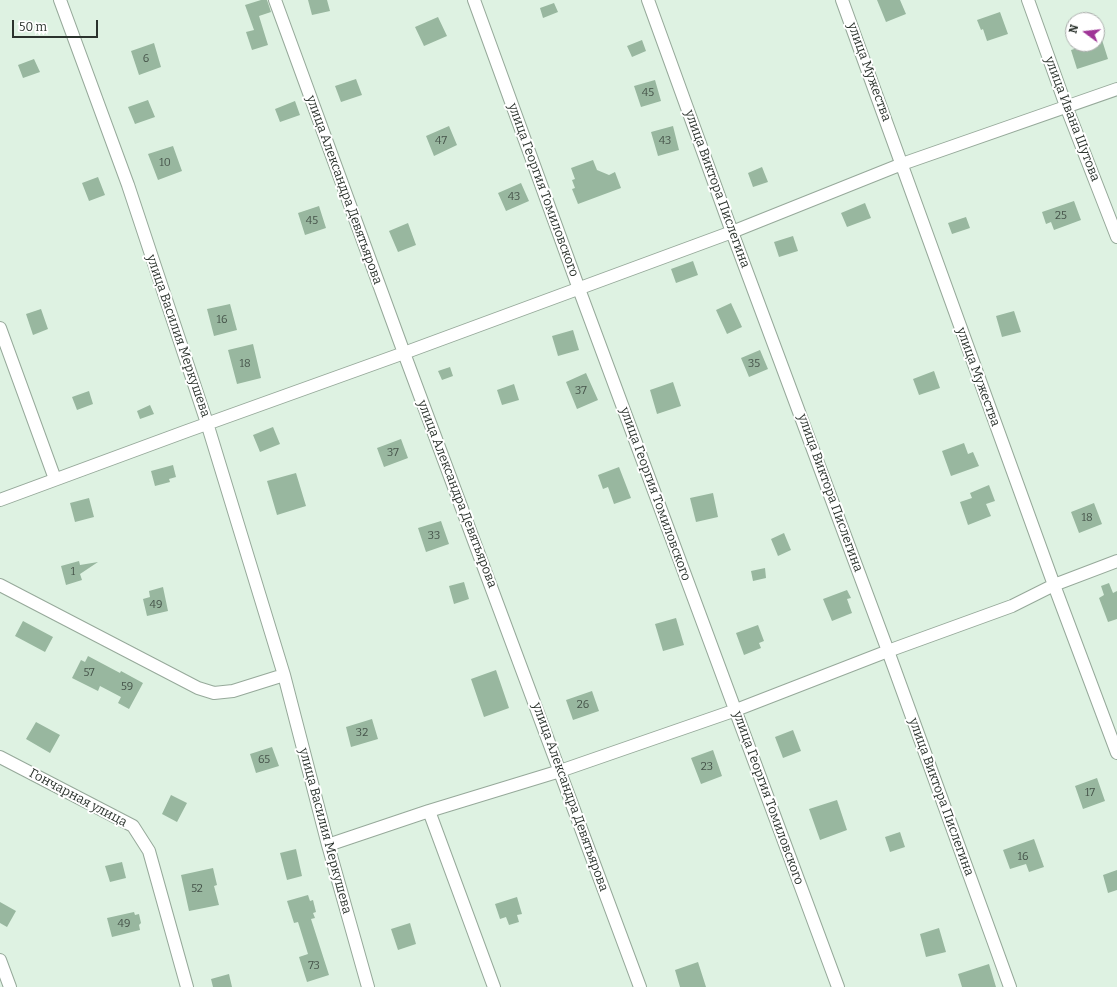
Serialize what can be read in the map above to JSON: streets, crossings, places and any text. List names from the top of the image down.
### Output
{
  "streets": {
    "street": [
      "улица Мужества",
      "улица Ивана Шутова",
      "улица Виктора Пислегина",
      "улица Александра Девятьярова",
      "улица Георгия Томиловского",
      "улица Василия Меркушева",
      "Гончарная улица"
    ]
  },
  "house_numbers": [
    "6",
    "45",
    "47",
    "43",
    "10",
    "43",
    "25",
    "45",
    "16",
    "18",
    "35",
    "37",
    "37",
    "18",
    "33",
    "1",
    "49",
    "57",
    "59",
    "26",
    "32",
    "65",
    "23",
    "17",
    "16",
    "52",
    "49",
    "73"
  ],
  "scale_bar": "50 m",
  "north": "left"
}
